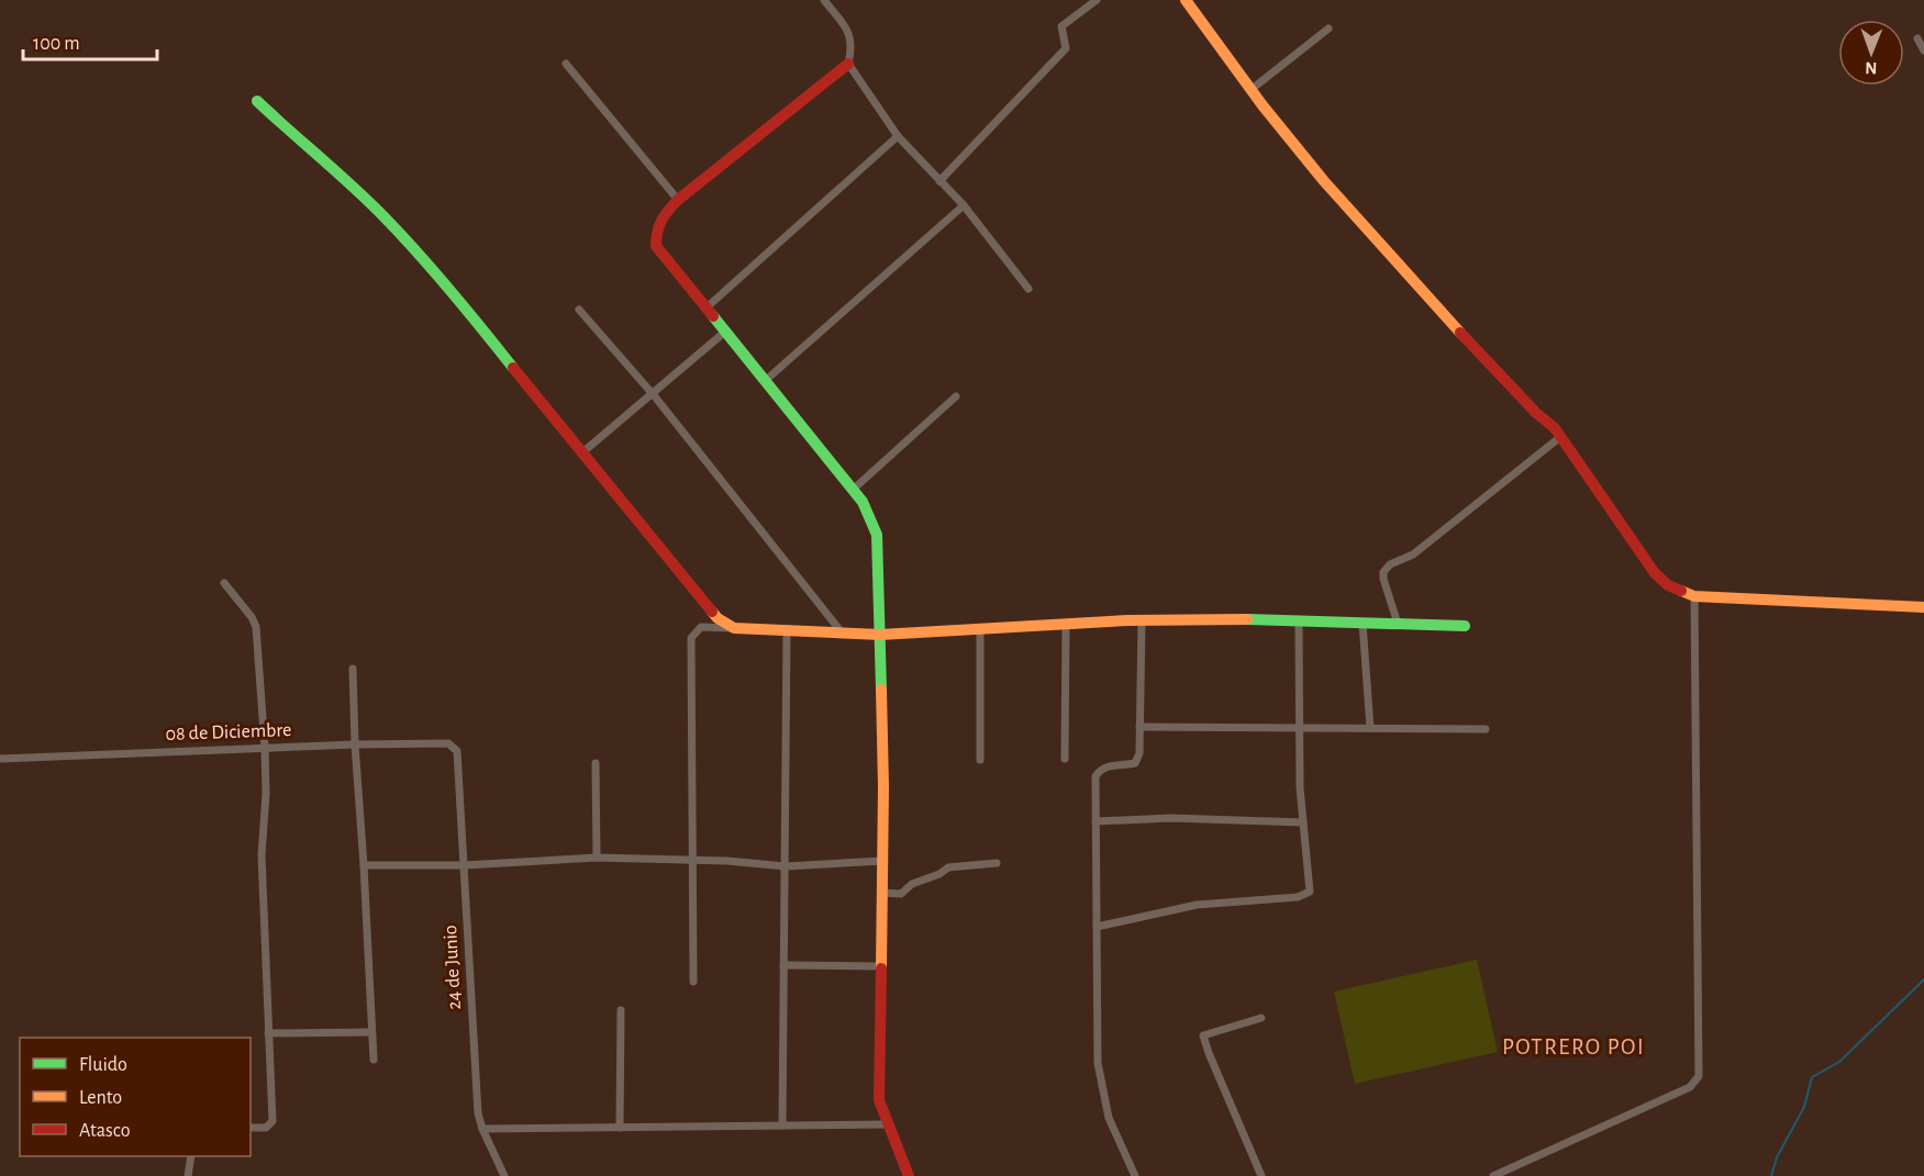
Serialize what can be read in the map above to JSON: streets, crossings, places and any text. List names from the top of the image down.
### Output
{
  "streets": {
    "street": ["08 de Diciembre", "24 de Junio"]
  },
  "crossings": [
    ["08 de Diciembre", "24 de Junio"]
  ],
  "districts": ["POTRERO POI"],
  "legend": ["Fluido", "Lento", "Atasco"],
  "scale_bar": "100 m",
  "north": "bottom"
}
